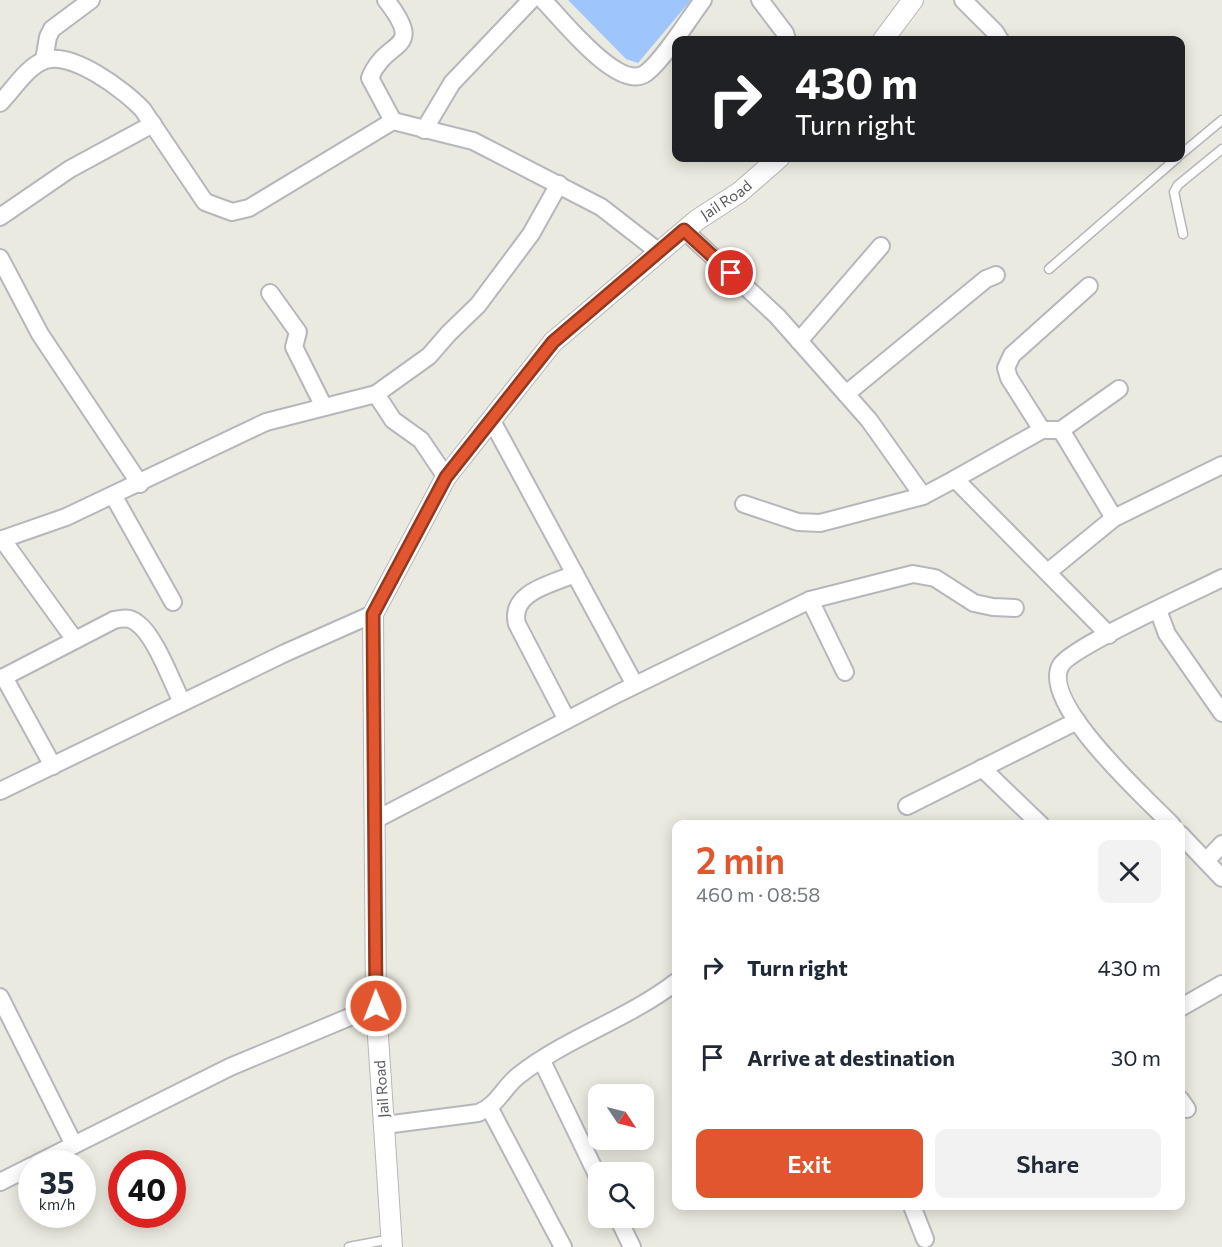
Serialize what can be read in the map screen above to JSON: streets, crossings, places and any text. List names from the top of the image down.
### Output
{
  "streets": {
    "street": ["Jail Road"]
  },
  "north": "bottom right",
  "page": {
    "turn": ["430 m", "Turn right"],
    "heading": ["2 min", "460 m · 08:58"],
    "list": [
      {
        "name": "Turn right",
        "value": "430 m"
      },
      {
        "name": "Arrive at destination",
        "value": "30 m"
      }
    ],
    "buttons": ["Exit", "Share"],
    "speed": "35 km/h",
    "limit": "40"
  }
}
